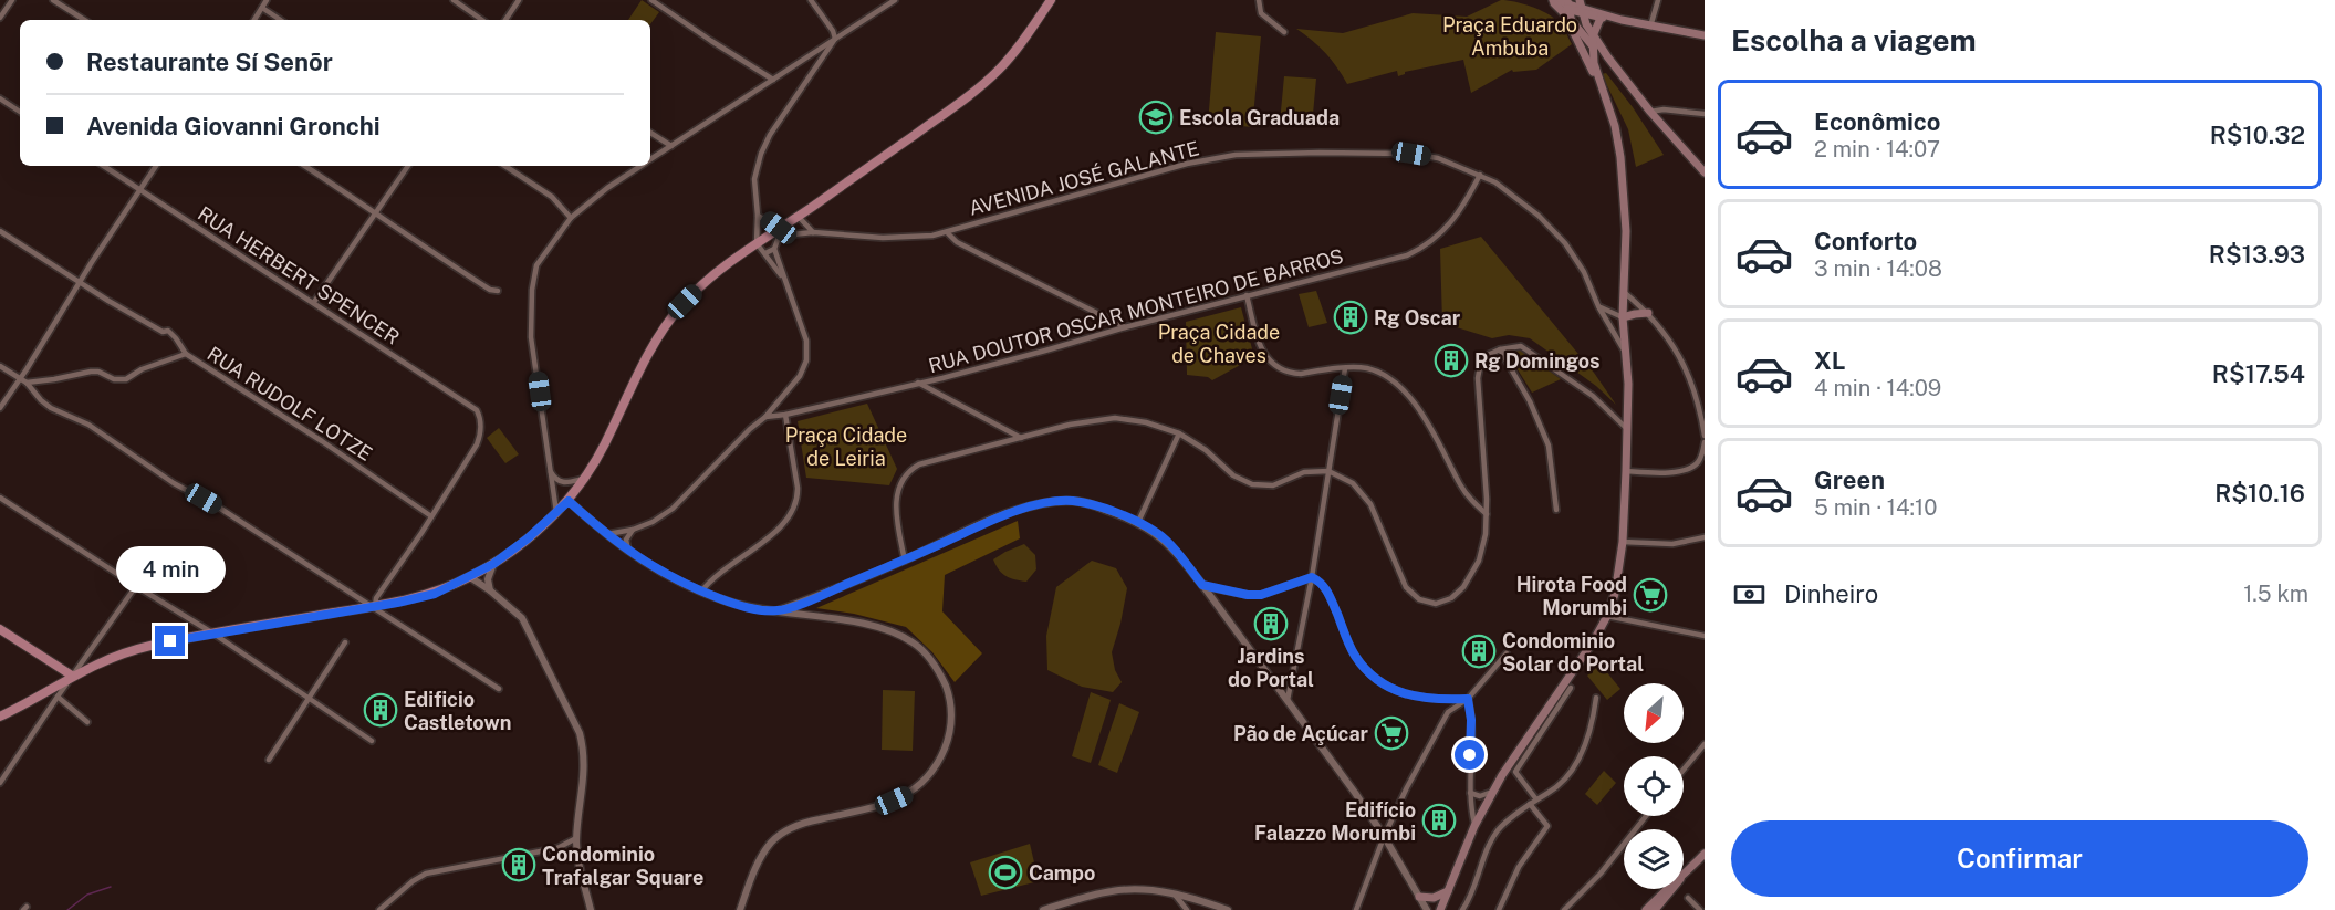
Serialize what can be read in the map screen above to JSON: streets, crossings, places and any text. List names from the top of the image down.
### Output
{
  "streets": {
    "street": [
      "AVENIDA JOSÉ GALANTE",
      "RUA HERBERT SPENCER",
      "RUA DOUTOR OSCAR MONTEIRO DE BARROS",
      "RUA RUDOLF LOTZE"
    ]
  },
  "crossings": [
    ["AVENIDA JOSÉ GALANTE", "RUA DOUTOR OSCAR MONTEIRO DE BARROS"],
    ["RUA HERBERT SPENCER", "RUA RUDOLF LOTZE"]
  ],
  "parks": ["Praça Eduardo Ambuba", "Praça Cidade de Chaves", "Praça Cidade de Leiria"],
  "places": {
    "school or university": ["Escola Graduada"],
    "building": [
      "Rg Oscar",
      "Rg Domingos",
      "Jardins do Portal",
      "Condominio Solar do Portal",
      "Edificio Castletown",
      "Edifício Falazzo Morumbi",
      "Condominio Trafalgar Square"
    ],
    "supermarket": ["Hirota Food Morumbi", "Pão de Açúcar"],
    "sports": ["Campo"]
  },
  "north": "bottom left",
  "page": {
    "heading": "Escolha a viagem",
    "banner": ["Restaurante Sí Senõr", "Avenida Giovanni Gronchi"],
    "list": [
      {
        "name": "Econômico",
        "note": "2 min · 14:07",
        "value": "R$10.32"
      },
      {
        "name": "Conforto",
        "note": "3 min · 14:08",
        "value": "R$13.93"
      },
      {
        "name": "XL",
        "note": "4 min · 14:09",
        "value": "R$17.54"
      },
      {
        "name": "Green",
        "note": "5 min · 14:10",
        "value": "R$10.16"
      }
    ],
    "bubble": "4 min",
    "pay": ["Dinheiro", "1.5 km"],
    "buttons": "Confirmar"
  }
}
